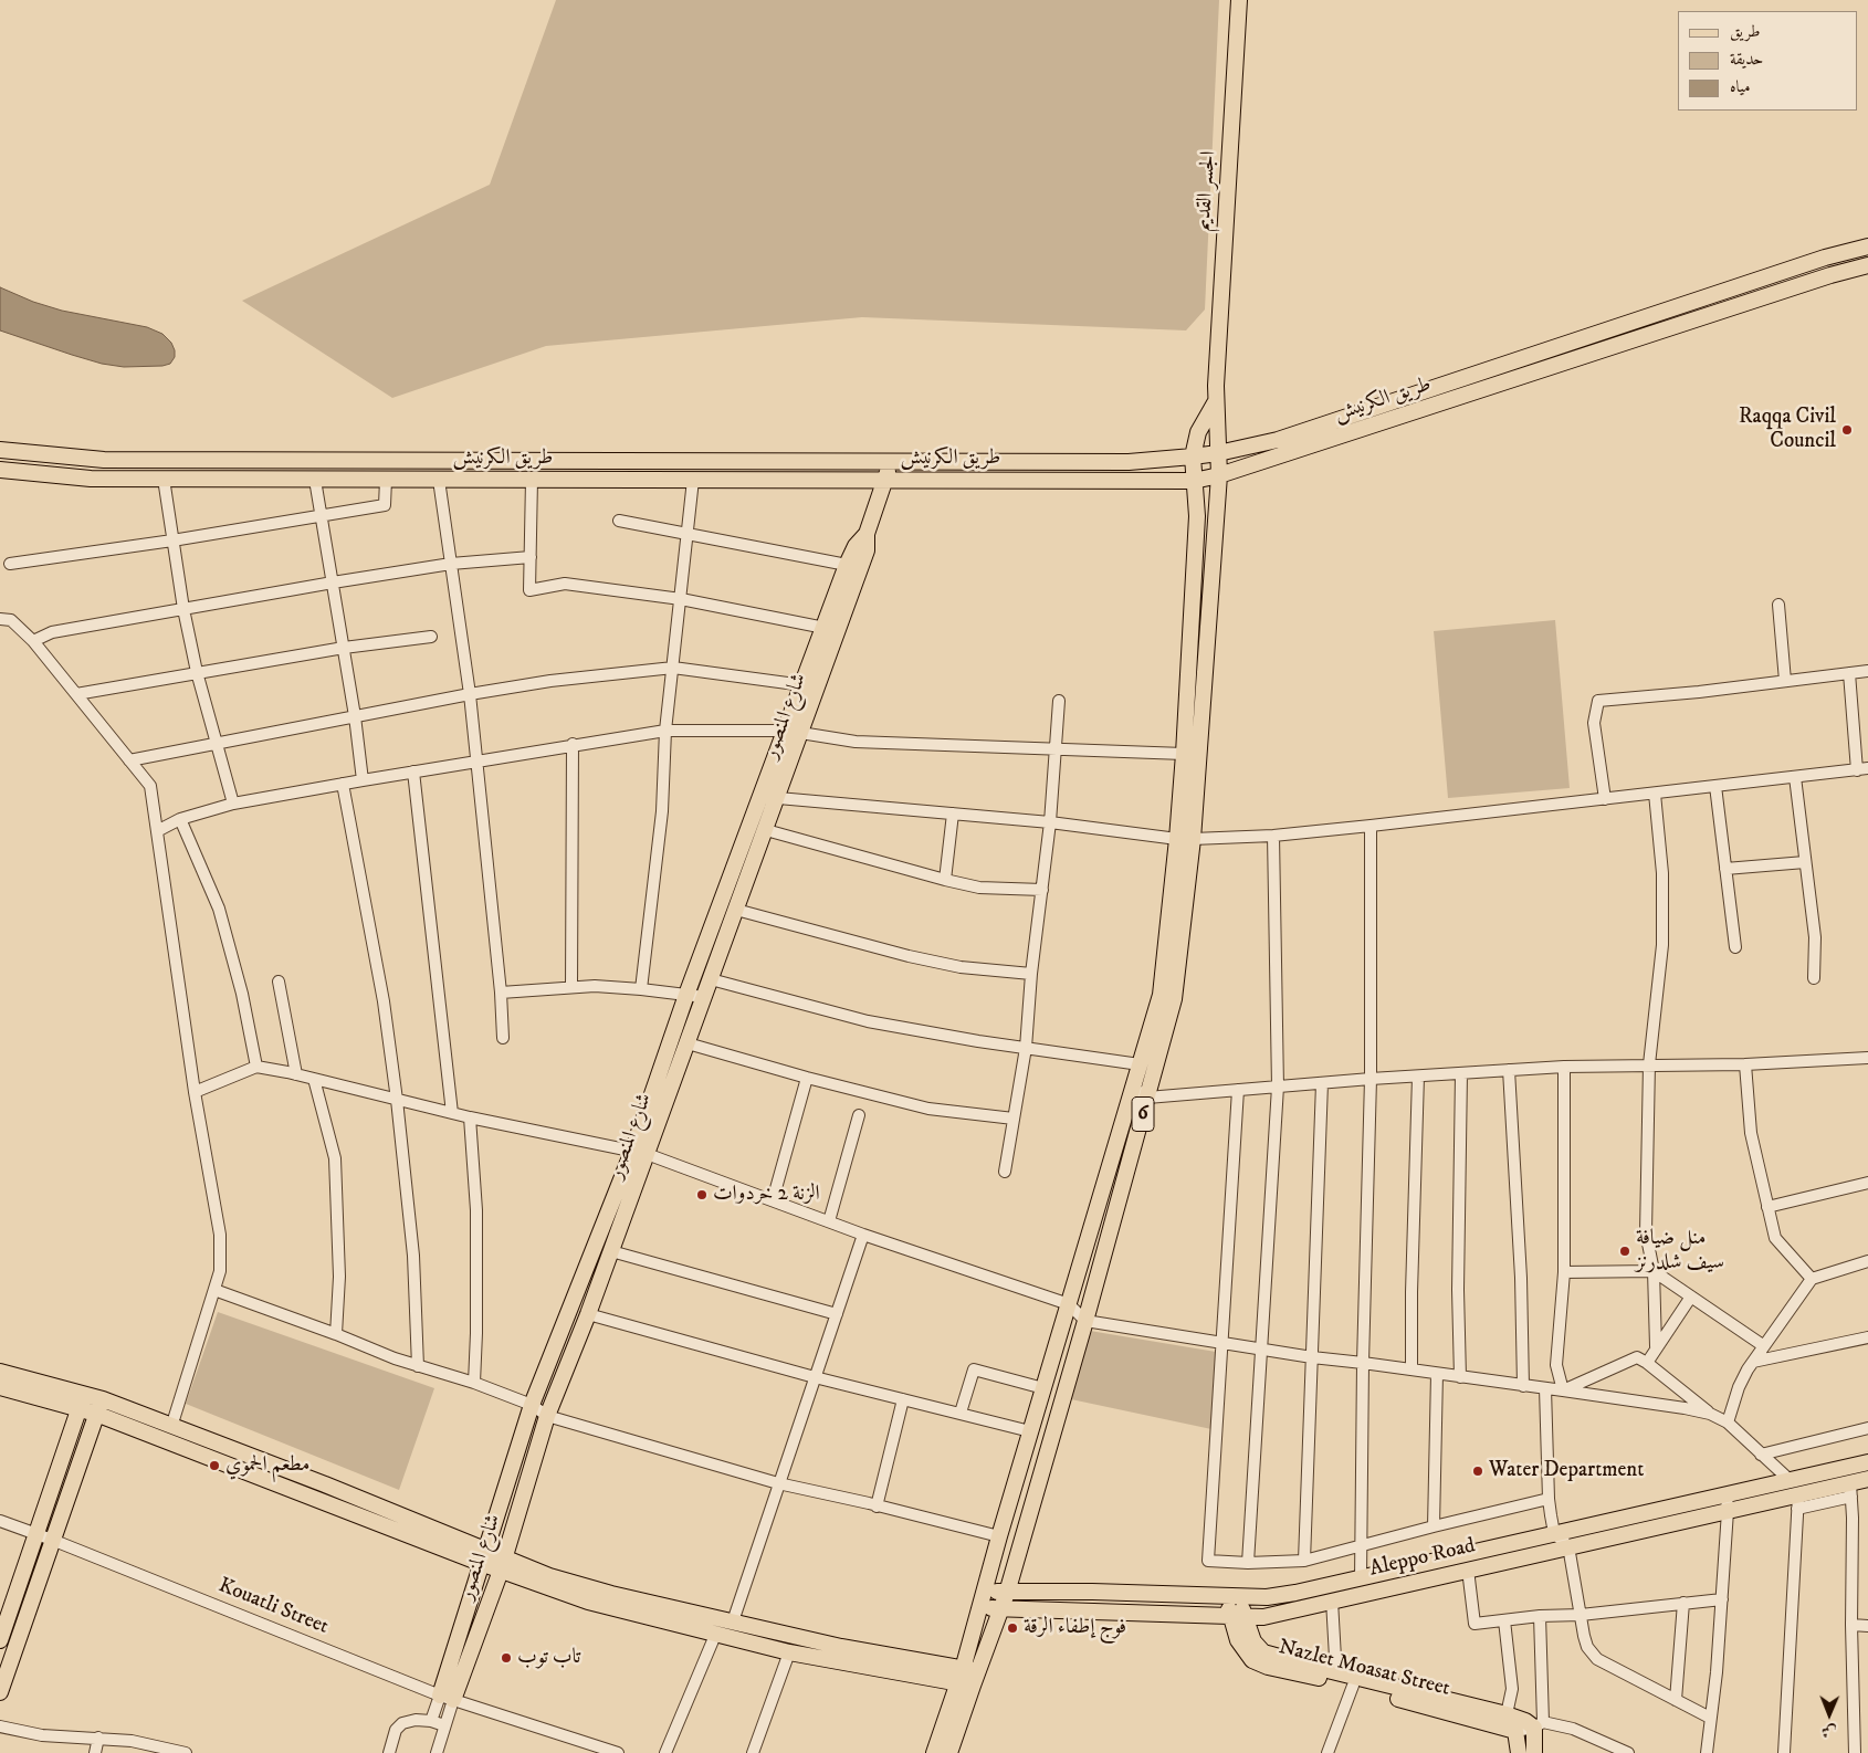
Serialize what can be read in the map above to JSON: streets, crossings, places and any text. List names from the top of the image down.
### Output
{
  "streets": {
    "main road": [
      "الجسر القديم",
      "طريق الكرنيش",
      "شارع المنصور",
      "6",
      "Aleppo Road",
      "Nazlet Moasat Street"
    ],
    "street": ["Kouatli Street"]
  },
  "crossings": [
    ["الجسر القديم", "طريق الكرنيش"],
    ["الجسر القديم", "6"],
    ["طريق الكرنيش", "شارع المنصور"],
    ["طريق الكرنيش", "6"],
    ["شارع المنصور", "Kouatli Street"],
    ["6", "Aleppo Road"],
    ["Aleppo Road", "Nazlet Moasat Street"]
  ],
  "places": [
    "Raqqa Civil Council",
    "الزنة 2 خردوات",
    "منل ضيافة سيف شلدرنز",
    "مطعم الحموي",
    "Water Department",
    "فوج إطفاء الرقة",
    "تاب توب"
  ],
  "legend": ["طريق", "حديقة", "مياه"],
  "north": "bottom"
}
